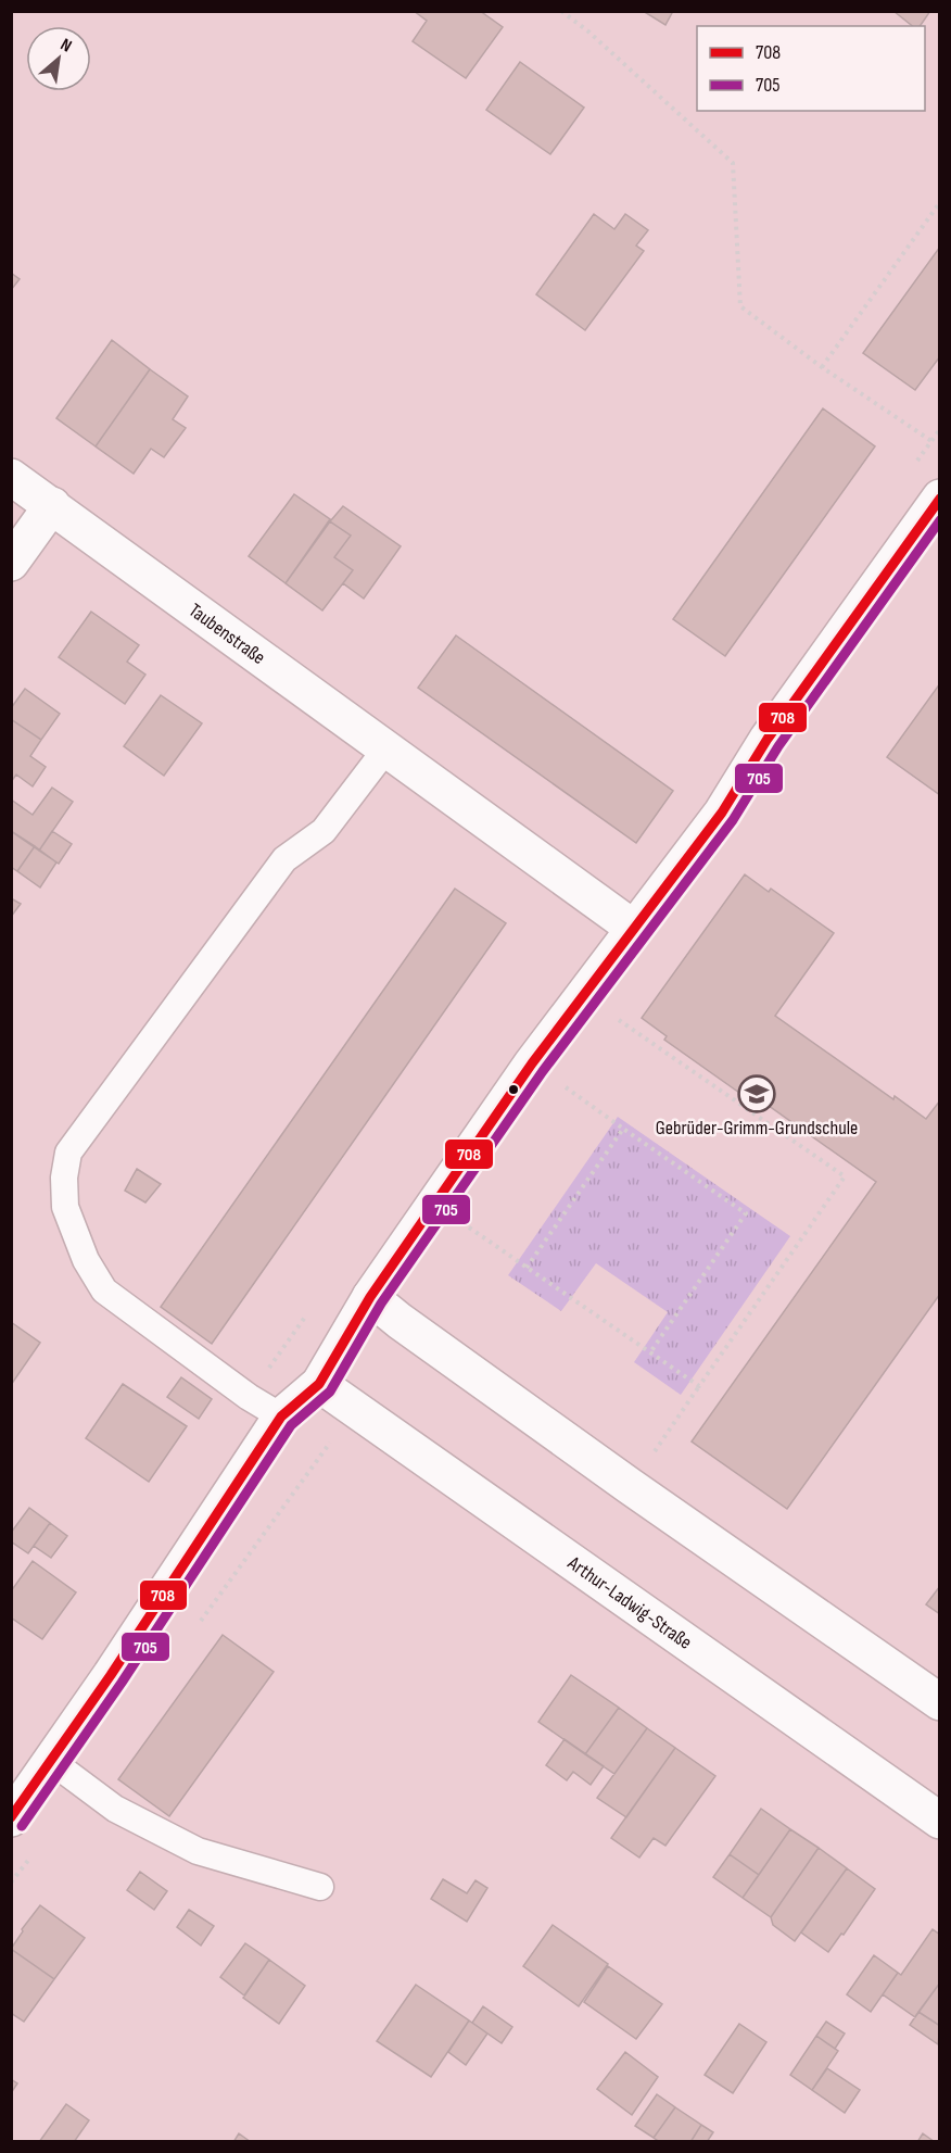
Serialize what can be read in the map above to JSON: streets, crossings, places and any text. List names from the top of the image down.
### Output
{
  "streets": {
    "street": ["Taubenstraße", "Arthur-Ladwig-Straße"]
  },
  "places": {
    "school or university": ["Gebrüder-Grimm-Grundschule"]
  },
  "lines": ["transit line 708", "transit line 705"],
  "legend": ["708", "705"],
  "north": "top right"
}
